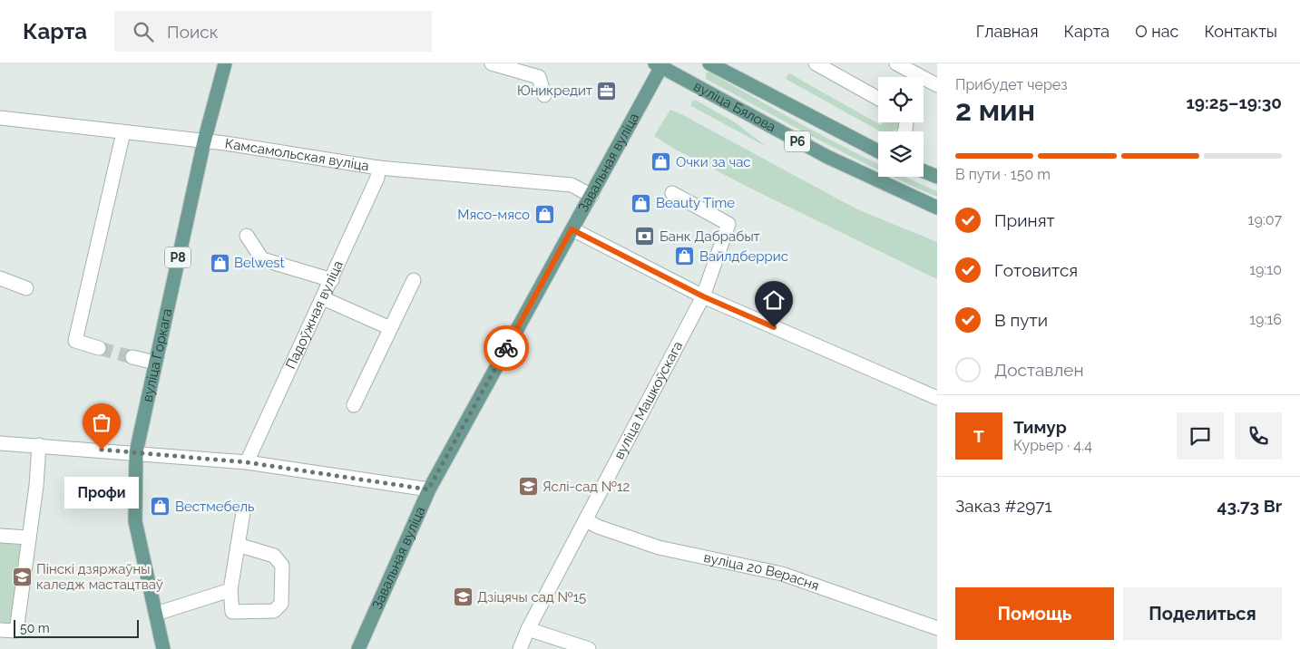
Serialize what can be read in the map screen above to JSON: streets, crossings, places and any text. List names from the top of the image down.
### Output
{
  "streets": {
    "main road": [
      "вуліца Бялова",
      "Р6",
      "Завальная вуліца",
      "Р8",
      "вуліца Горкага"
    ],
    "street": [
      "Камсамольская вуліца",
      "Падоўжная вуліца",
      "вуліца Машкоўскага",
      "вуліца 20 Верасня"
    ]
  },
  "crossings": [
    ["вуліца Бялова", "Завальная вуліца"],
    ["Камсамольская вуліца", "Завальная вуліца"],
    ["Камсамольская вуліца", "Падоўжная вуліца"],
    ["Камсамольская вуліца", "вуліца Горкага"],
    ["вуліца Машкоўскага", "вуліца 20 Верасня"]
  ],
  "places": {
    "office": ["Юникредит"],
    "shop": [
      "Очки за час",
      "Beauty Time",
      "Мясо-мясо",
      "Вайлдберрис",
      "Belwest",
      "Вестмебель"
    ],
    "bank": ["Банк Дабрабыт"],
    "other": ["Профи"],
    "school or university": ["Яслі-сад №12", "Пінскі дзяржаўны каледж мастацтваў", "Дзіцячы сад №15"]
  },
  "scale_bar": "50 m",
  "page": {
    "header": "Карта",
    "search": "Поиск",
    "nav": [
      "Главная",
      "Карта",
      "О нас",
      "Контакты"
    ],
    "heading": ["2 мин", "Прибудет через", "19:25–19:30"],
    "panel": [
      "Тимур",
      "Курьер · 4.4",
      "Заказ #2971",
      "43.73 Br"
    ],
    "bar": "В пути · 150 m",
    "list": [
      ["Принят", "19:07"],
      ["Готовится", "19:10"],
      ["В пути", "19:16"],
      "Доставлен"
    ],
    "round": "Т",
    "bubble": "Профи",
    "buttons": ["Помощь", "Поделиться"],
    "scale": "50 m"
  }
}
